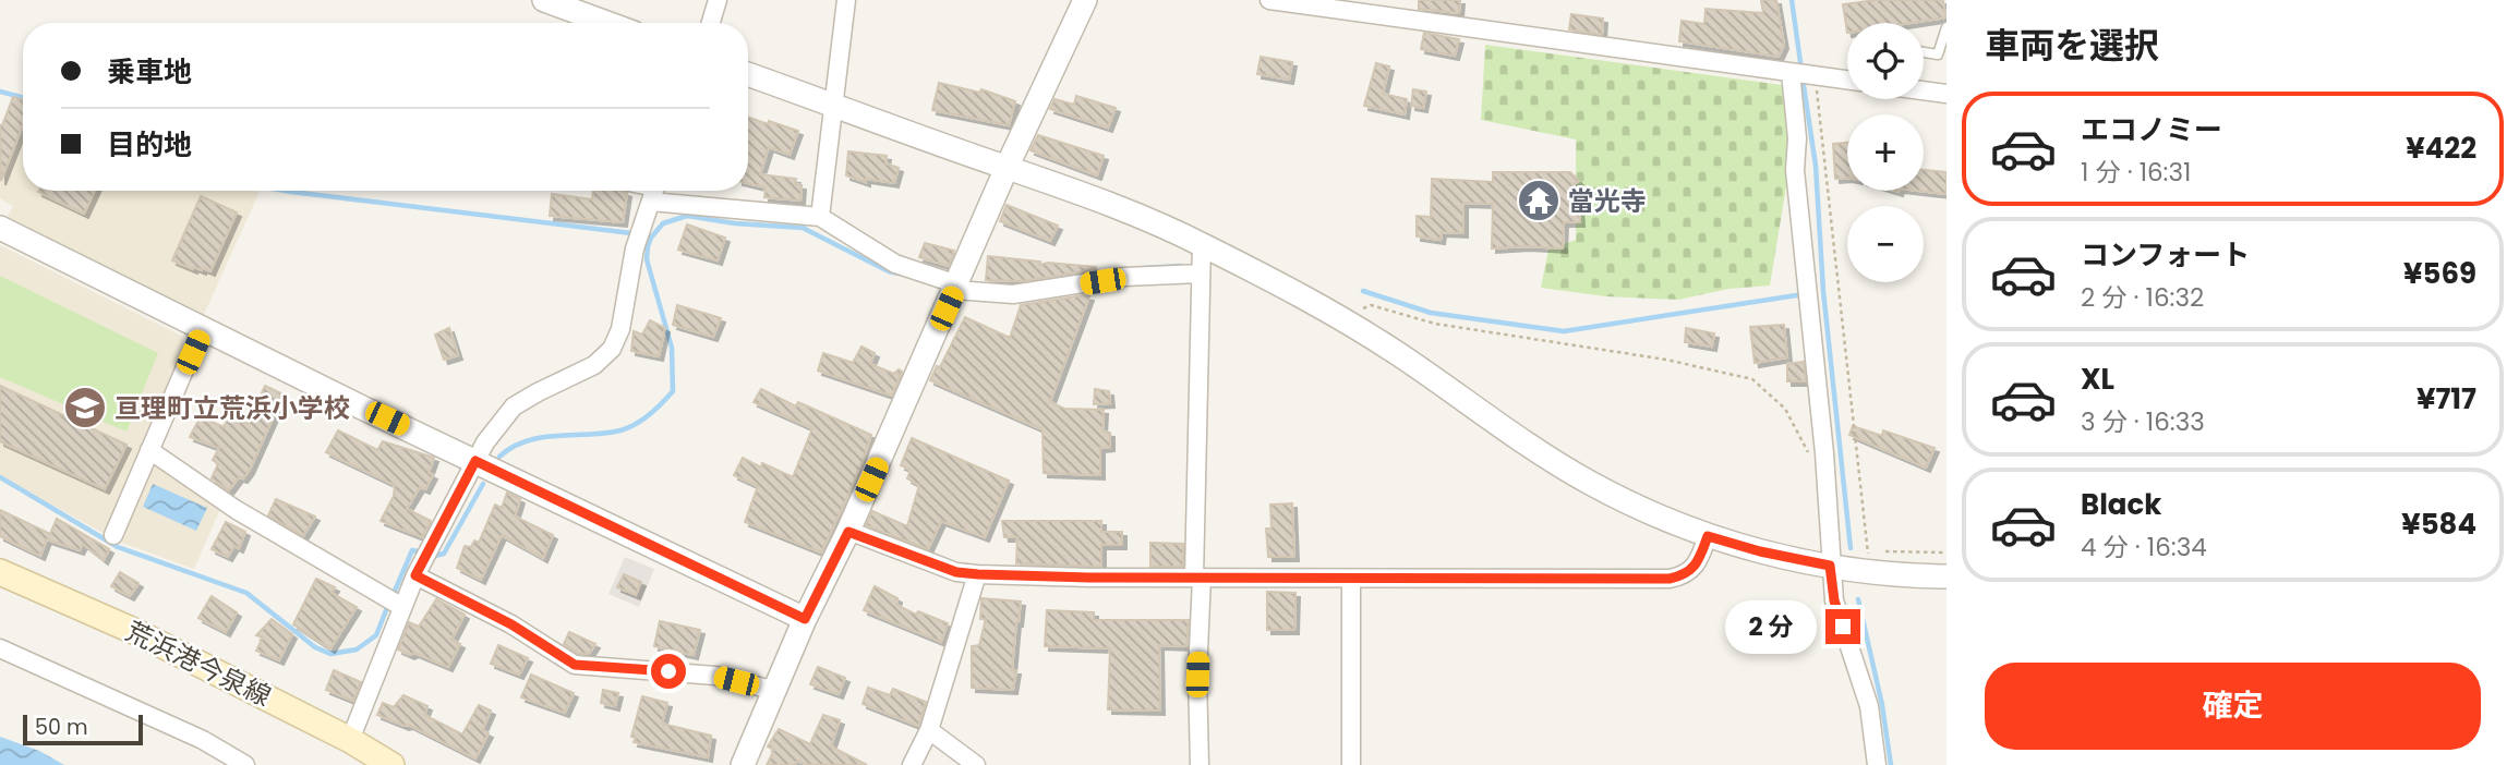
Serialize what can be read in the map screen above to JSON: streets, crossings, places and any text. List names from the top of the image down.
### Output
{
  "streets": {
    "main road": ["荒浜港今泉線"]
  },
  "places": {
    "temple": ["當光寺"],
    "school or university": ["亘理町立荒浜小学校"]
  },
  "scale_bar": "50 m",
  "page": {
    "heading": "車両を選択",
    "map_buttons": ["+", "−"],
    "banner": ["乗車地", "目的地"],
    "list": [
      {
        "name": "エコノミー",
        "note": "1 分 · 16:31",
        "value": "¥422"
      },
      {
        "name": "コンフォート",
        "note": "2 分 · 16:32",
        "value": "¥569"
      },
      {
        "name": "XL",
        "note": "3 分 · 16:33",
        "value": "¥717"
      },
      {
        "name": "Black",
        "note": "4 分 · 16:34",
        "value": "¥584"
      }
    ],
    "bubble": "2 分",
    "buttons": "確定",
    "scale": "50 m"
  }
}
